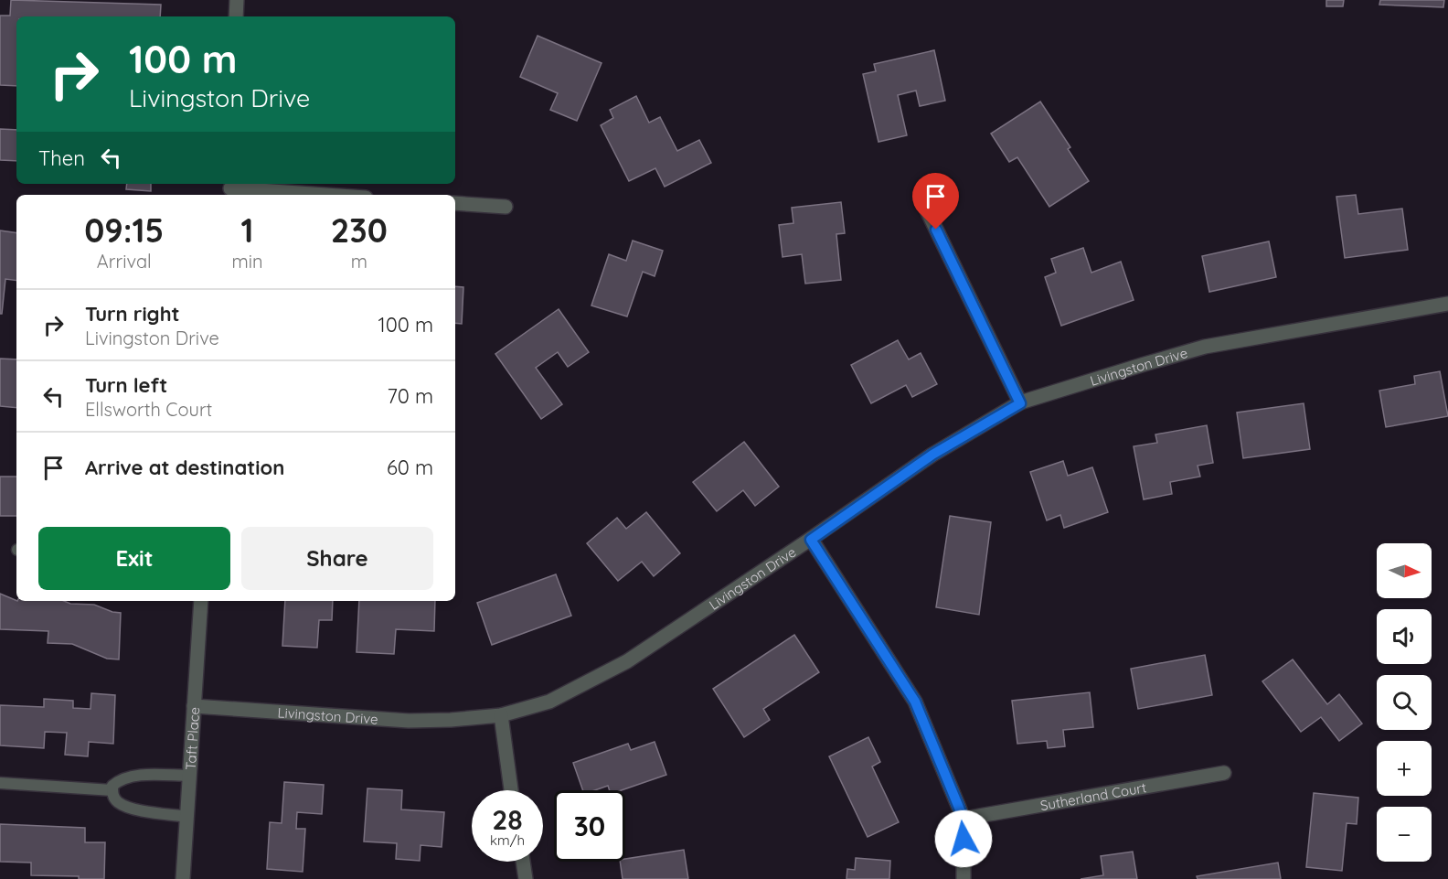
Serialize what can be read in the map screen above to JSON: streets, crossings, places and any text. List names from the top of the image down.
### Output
{
  "streets": {
    "street": ["Livingston Drive", "Taft Place", "Sutherland Court"]
  },
  "crossings": [
    ["Livingston Drive", "Taft Place"]
  ],
  "north": "right",
  "page": {
    "turn": ["100 m", "Livingston Drive"],
    "then": "Then",
    "eta": [
      "09:15",
      "Arrival",
      "1",
      "min",
      "230",
      "m"
    ],
    "list": [
      {
        "name": "Turn right",
        "note": "Livingston Drive",
        "value": "100 m"
      },
      {
        "name": "Turn left",
        "note": "Ellsworth Court",
        "value": "70 m"
      },
      {
        "name": "Arrive at destination",
        "value": "60 m"
      }
    ],
    "buttons": ["Exit", "Share"],
    "map_buttons": ["+", "−"],
    "speed": "28 km/h",
    "limit": "30"
  }
}
